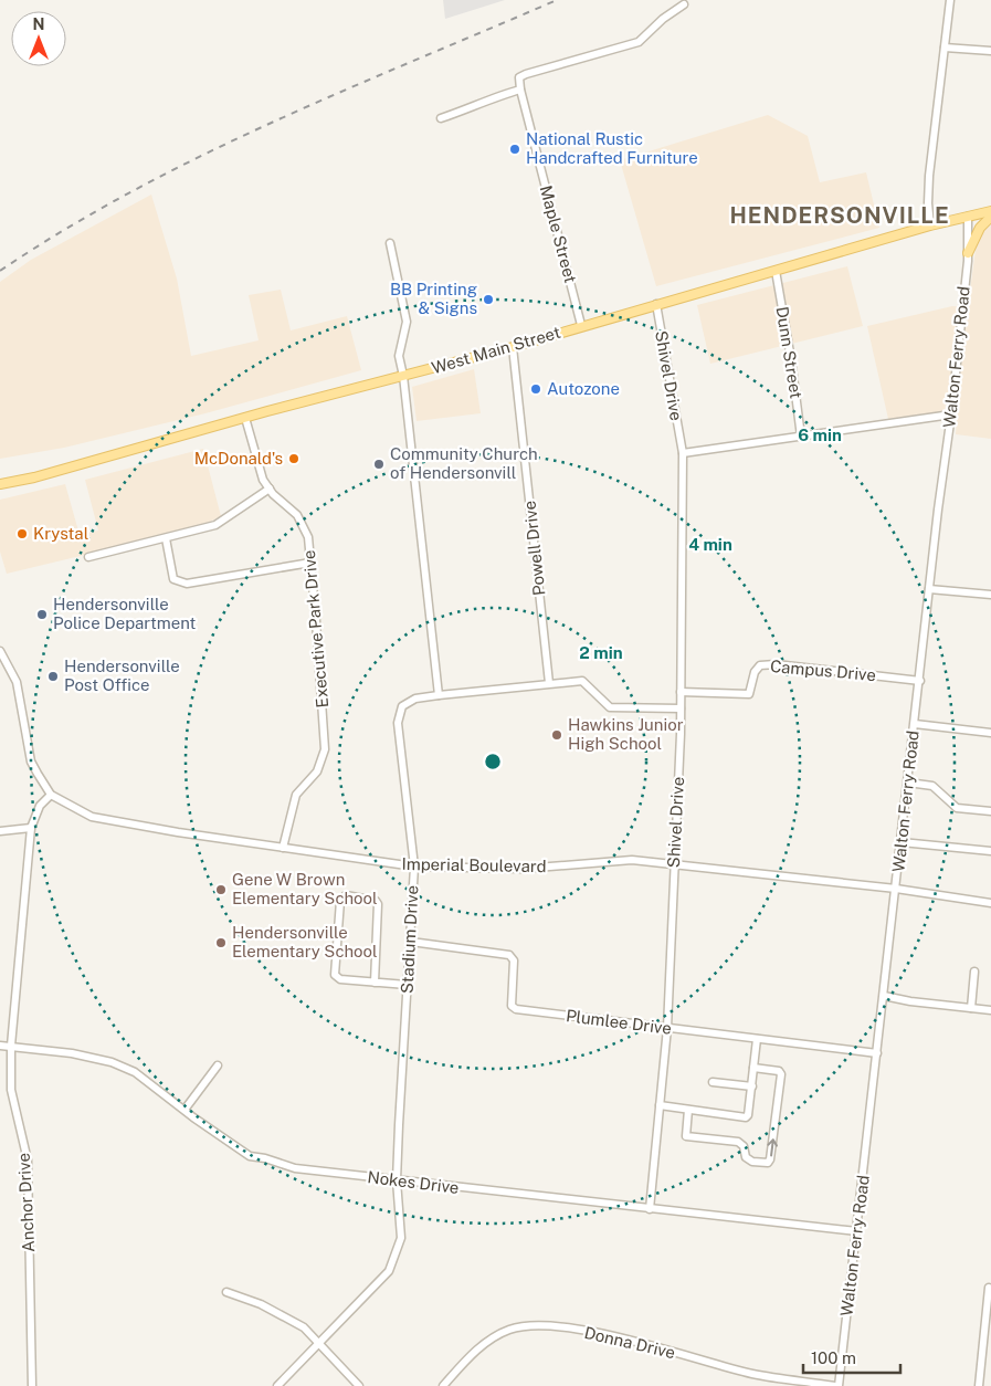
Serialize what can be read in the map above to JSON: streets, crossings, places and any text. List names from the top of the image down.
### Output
{
  "streets": {
    "main road": ["West Main Street"],
    "street": [
      "Maple Street",
      "Dunn Street",
      "Walton Ferry Road",
      "Shivel Drive",
      "Powell Drive",
      "Executive Park Drive",
      "Campus Drive",
      "Imperial Boulevard",
      "Stadium Drive",
      "Plumlee Drive",
      "Nokes Drive",
      "Anchor Drive",
      "Donna Drive"
    ]
  },
  "crossings": [
    ["Maple Street", "West Main Street"],
    ["West Main Street", "Dunn Street"],
    ["West Main Street", "Walton Ferry Road"],
    ["West Main Street", "Shivel Drive"],
    ["West Main Street", "Powell Drive"],
    ["West Main Street", "Executive Park Drive"],
    ["Walton Ferry Road", "Campus Drive"],
    ["Walton Ferry Road", "Imperial Boulevard"],
    ["Walton Ferry Road", "Plumlee Drive"],
    ["Walton Ferry Road", "Nokes Drive"],
    ["Walton Ferry Road", "Donna Drive"],
    ["Shivel Drive", "Campus Drive"],
    ["Shivel Drive", "Imperial Boulevard"],
    ["Shivel Drive", "Plumlee Drive"],
    ["Shivel Drive", "Nokes Drive"],
    ["Executive Park Drive", "Imperial Boulevard"],
    ["Imperial Boulevard", "Stadium Drive"],
    ["Imperial Boulevard", "Anchor Drive"],
    ["Stadium Drive", "Plumlee Drive"],
    ["Stadium Drive", "Nokes Drive"],
    ["Nokes Drive", "Anchor Drive"]
  ],
  "districts": ["HENDERSONVILLE"],
  "places": [
    "National Rustic Handcrafted Furniture",
    "BB Printing & Signs",
    "Autozone",
    "McDonald's",
    "Community Church of Hendersonvill",
    "Krystal",
    "Hendersonville Police Department",
    "Hendersonville Post Office",
    "Hawkins Junior High School",
    "Gene W Brown Elementary School",
    "Hendersonville Elementary School"
  ],
  "scale_bar": "100 m",
  "north": "top",
  "rings": ["6 min", "4 min", "2 min"]
}
